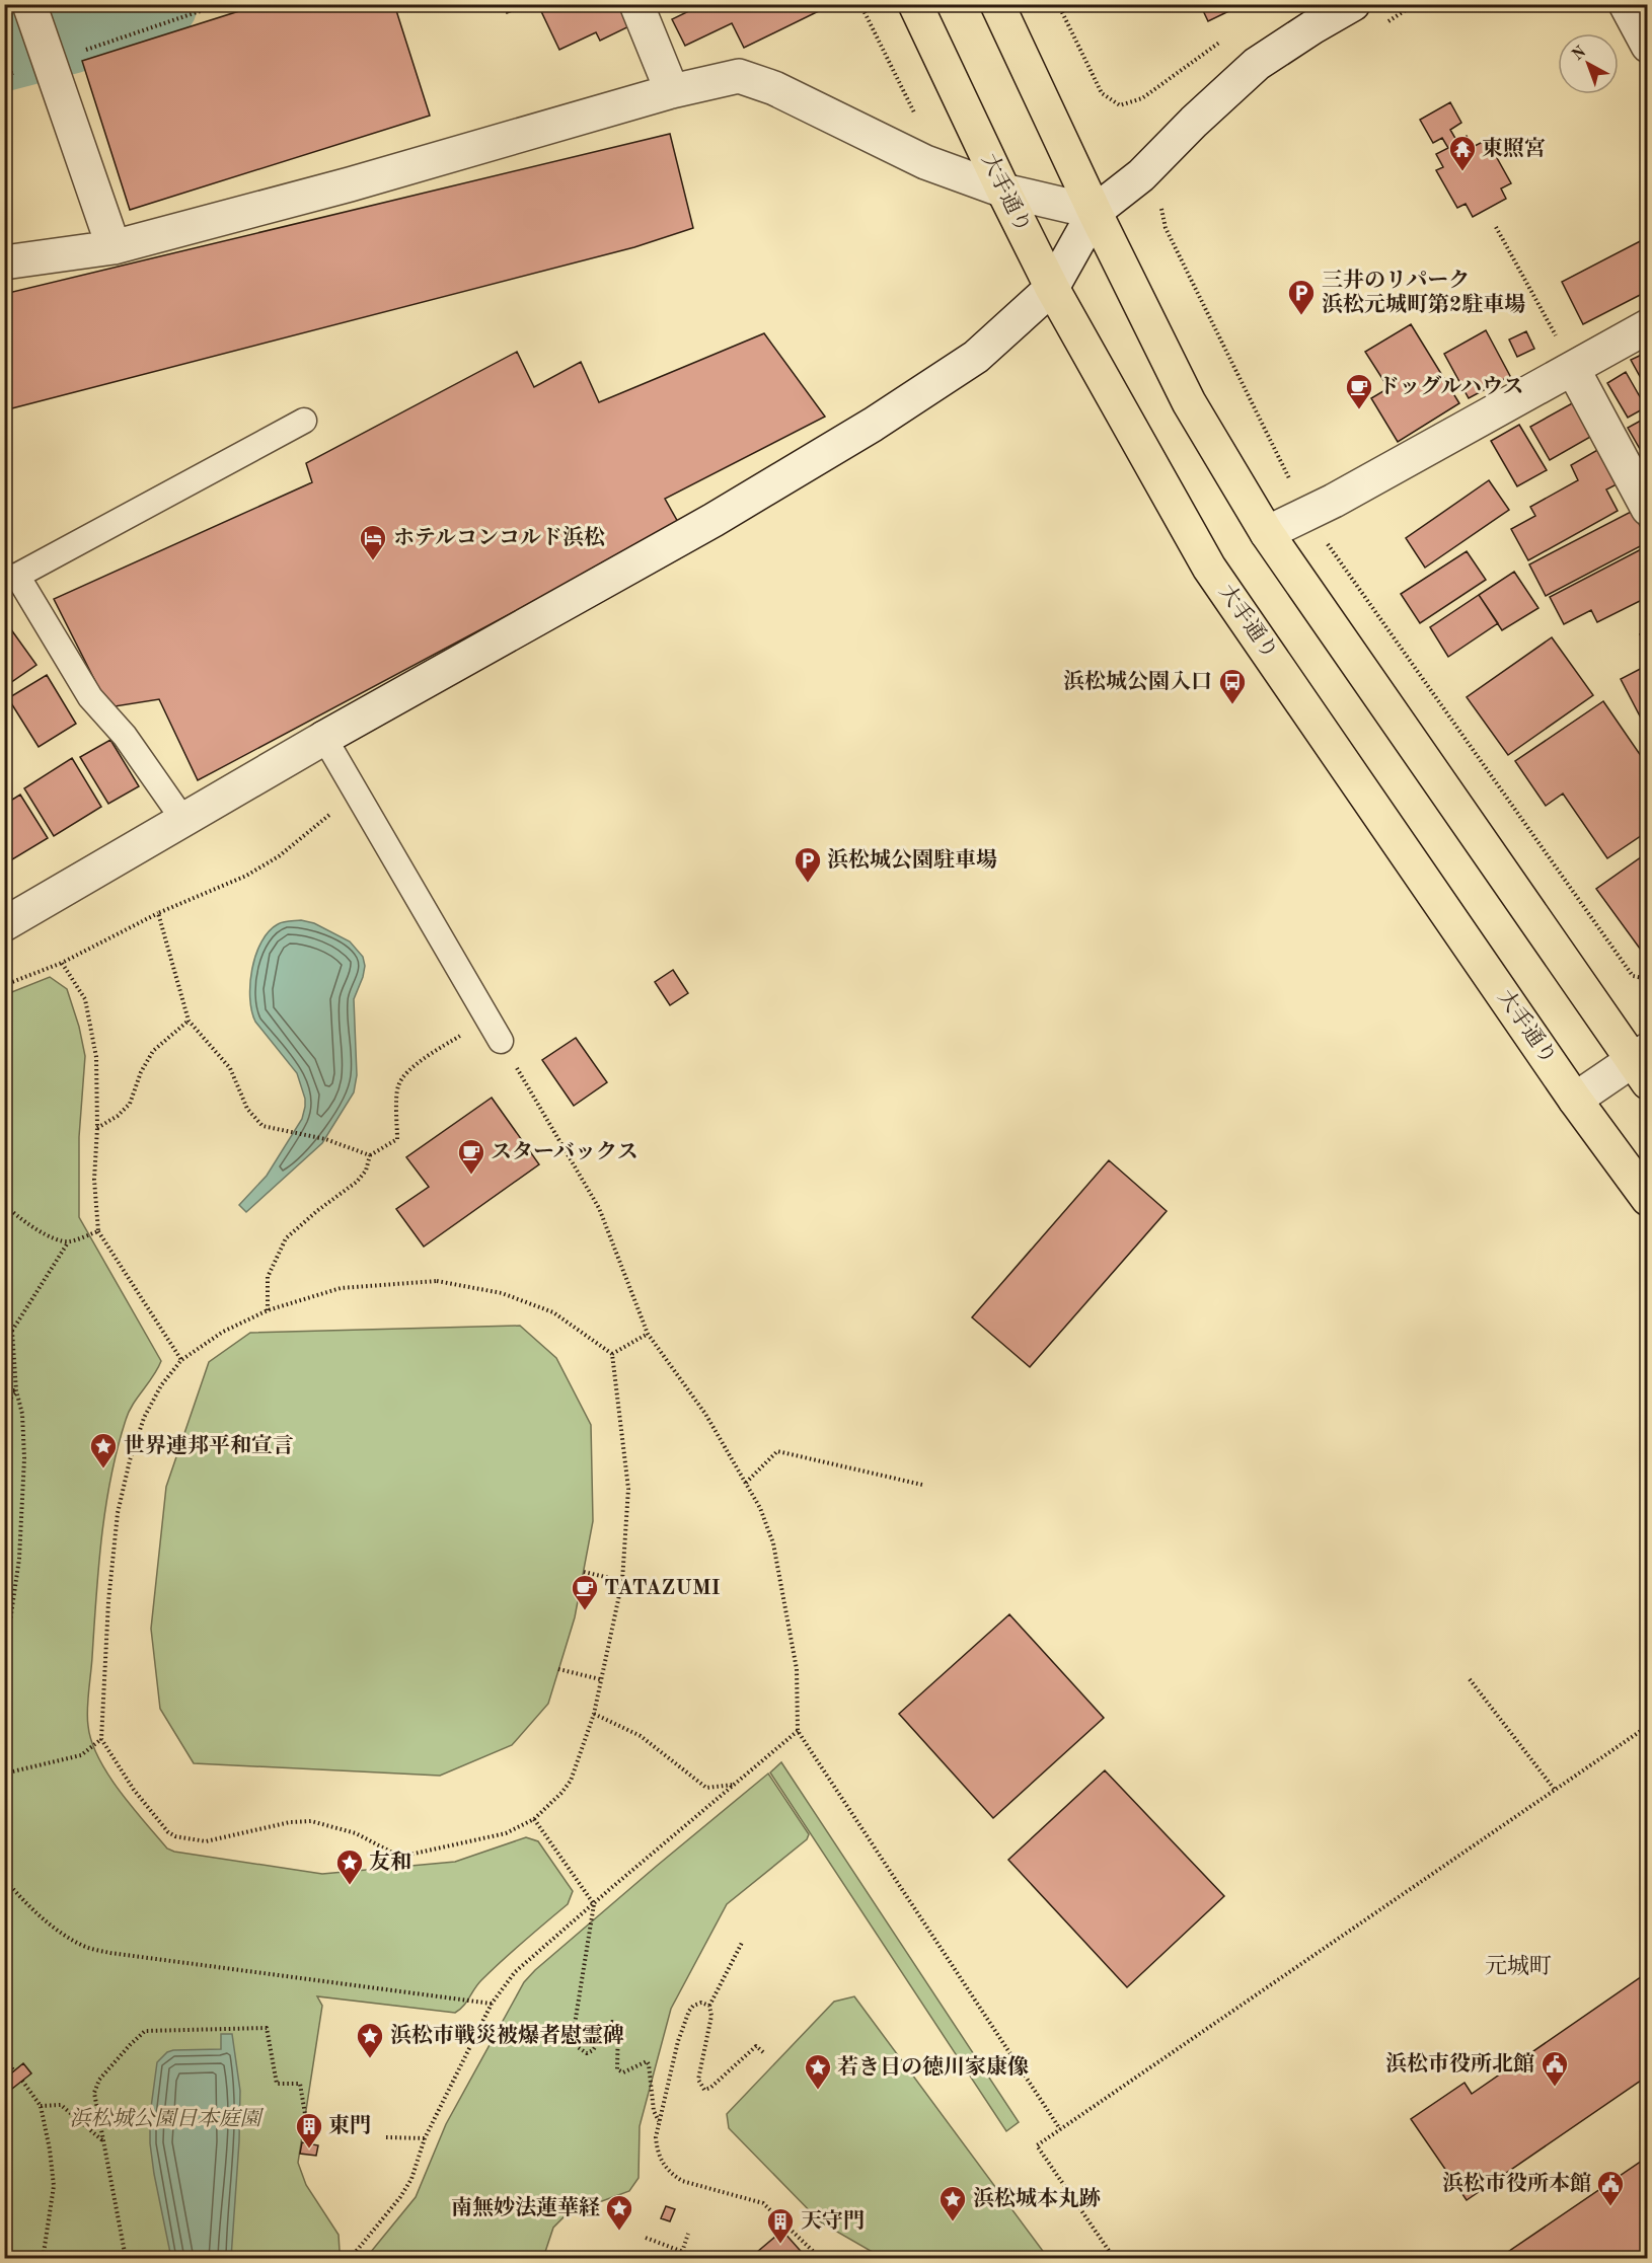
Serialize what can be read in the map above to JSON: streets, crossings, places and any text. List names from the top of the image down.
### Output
{
  "streets": {
    "highway": ["大手通り"]
  },
  "districts": ["元城町"],
  "parks": ["浜松城公園日本庭園"],
  "places": {
    "temple": ["東照宮"],
    "parking": ["三井のリパーク 浜松元城町第2駐車場", "浜松城公園駐車場"],
    "cafe": ["ドッグルハウス", "スターバックス", "TATAZUMI"],
    "hotel": ["ホテルコンコルド浜松"],
    "bus stop": ["浜松城公園入口"],
    "place": [
      "世界連邦平和宣言",
      "友和",
      "浜松市戦災被爆者慰霊碑",
      "若き日の徳川家康像",
      "浜松城本丸跡",
      "南無妙法蓮華経"
    ],
    "public building": ["浜松市役所北館", "浜松市役所本館"],
    "building": ["東門", "天守門"]
  },
  "north": "top left"
}
